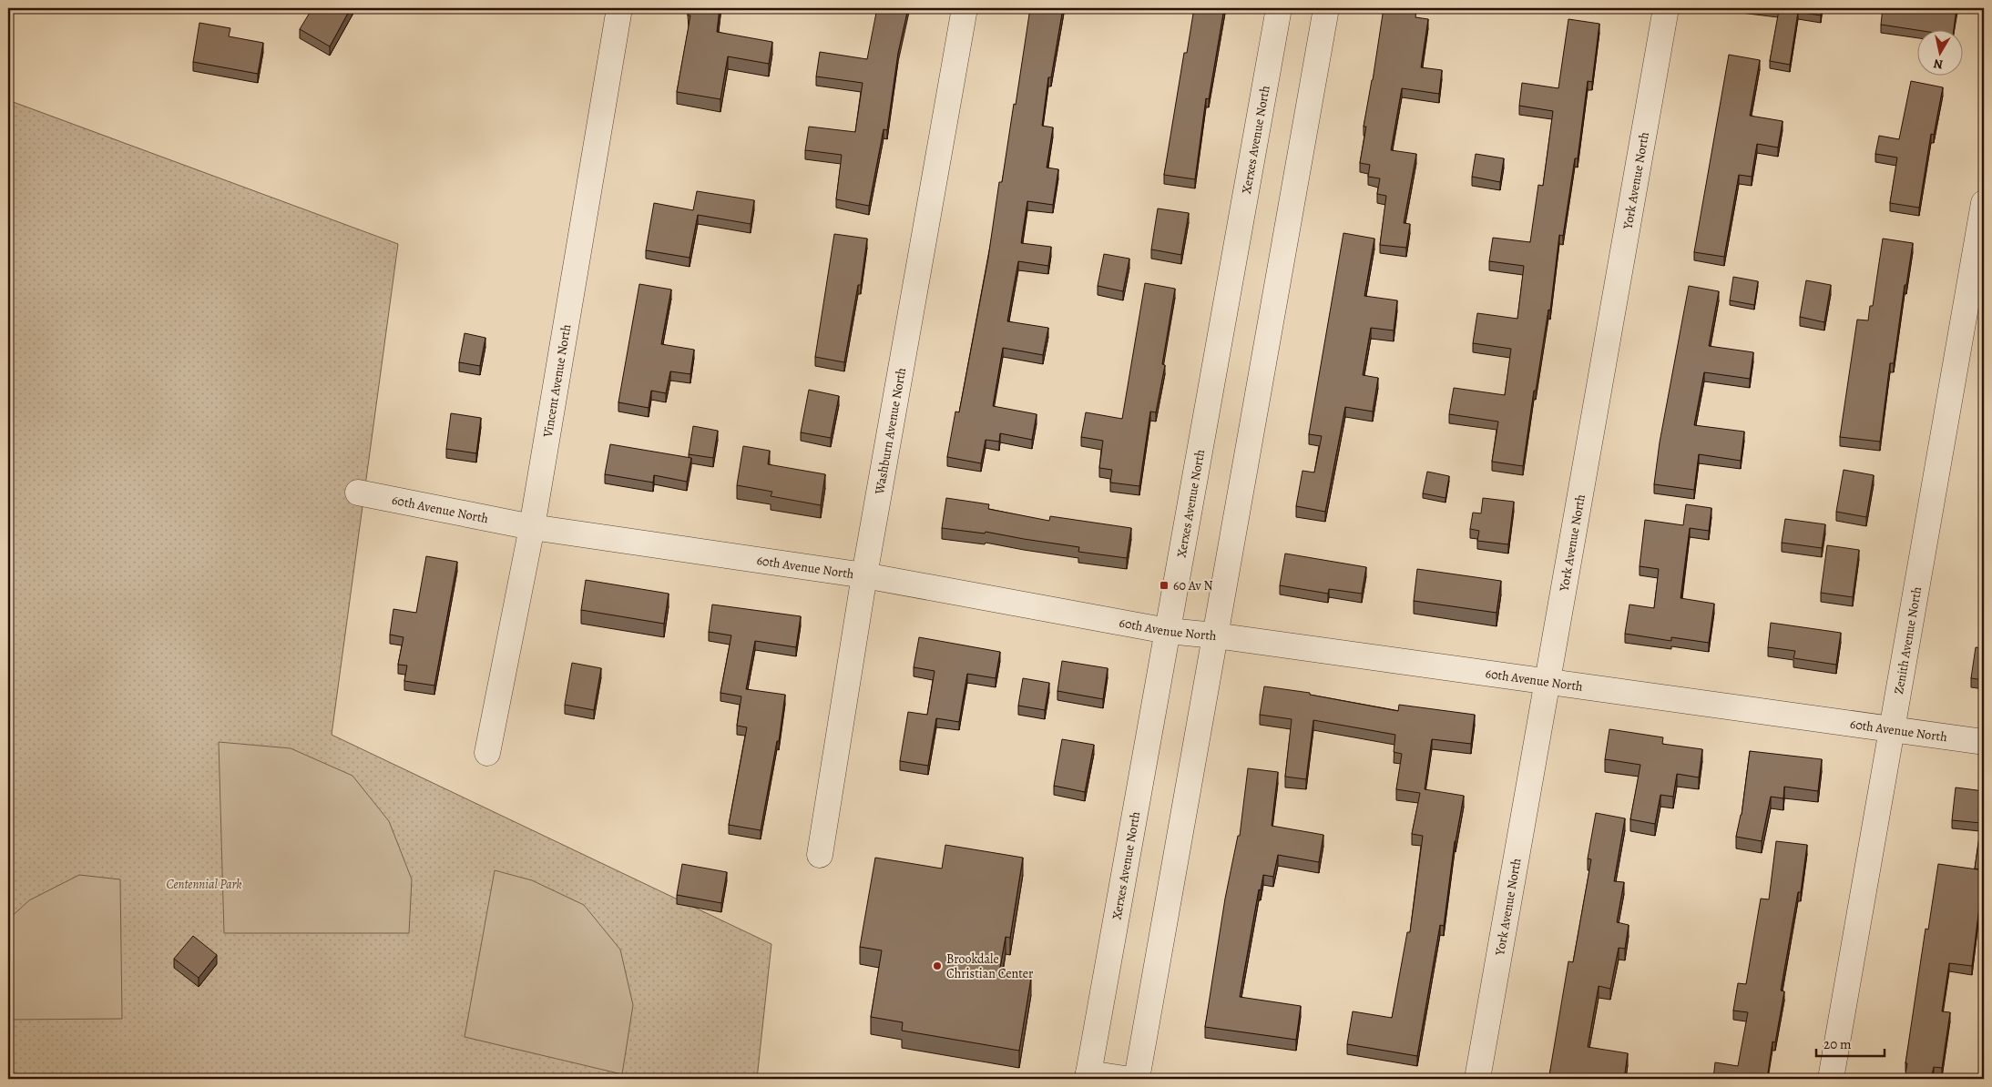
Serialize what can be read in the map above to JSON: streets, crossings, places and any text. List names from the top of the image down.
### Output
{
  "streets": {
    "street": [
      "Xerxes Avenue North",
      "York Avenue North",
      "Vincent Avenue North",
      "Washburn Avenue North",
      "60th Avenue North",
      "Zenith Avenue North"
    ]
  },
  "crossings": [
    ["Xerxes Avenue North", "60th Avenue North"],
    ["York Avenue North", "60th Avenue North"],
    ["Vincent Avenue North", "60th Avenue North"],
    ["Washburn Avenue North", "60th Avenue North"],
    ["60th Avenue North", "Zenith Avenue North"]
  ],
  "parks": ["Centennial Park"],
  "places": {
    "transit": ["60 Av N"],
    "other": ["Brookdale Christian Center"]
  },
  "scale_bar": "20 m",
  "north": "bottom"
}
